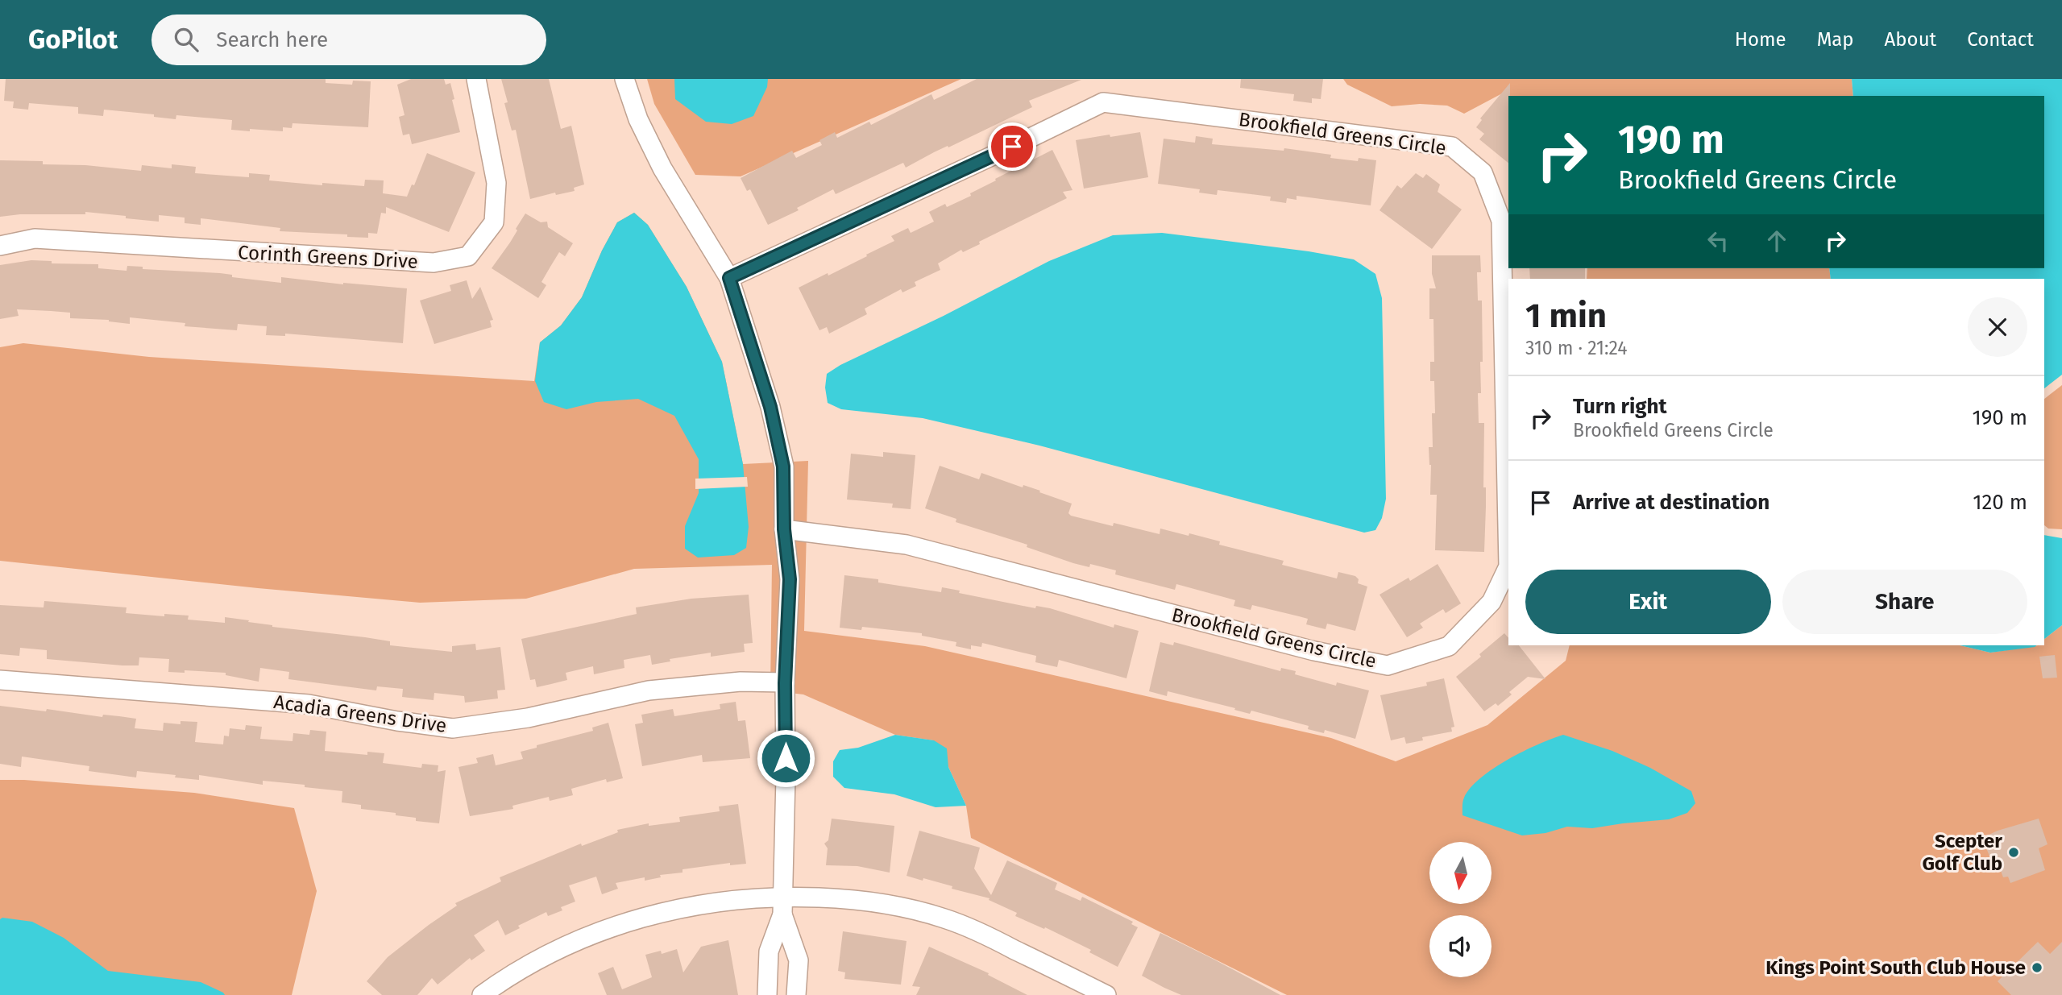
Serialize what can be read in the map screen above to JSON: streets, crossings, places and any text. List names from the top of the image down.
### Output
{
  "streets": {
    "street": ["Brookfield Greens Circle", "Corinth Greens Drive", "Acadia Greens Drive"]
  },
  "places": ["Scepter Golf Club", "Kings Point South Club House"],
  "north": "bottom",
  "page": {
    "header": "GoPilot",
    "search": "Search here",
    "nav": [
      "Home",
      "Map",
      "About",
      "Contact"
    ],
    "turn": ["190 m", "Brookfield Greens Circle"],
    "heading": ["1 min", "310 m · 21:24"],
    "list": [
      {
        "name": "Turn right",
        "note": "Brookfield Greens Circle",
        "value": "190 m"
      },
      {
        "name": "Arrive at destination",
        "value": "120 m"
      }
    ],
    "buttons": ["Exit", "Share"]
  }
}
